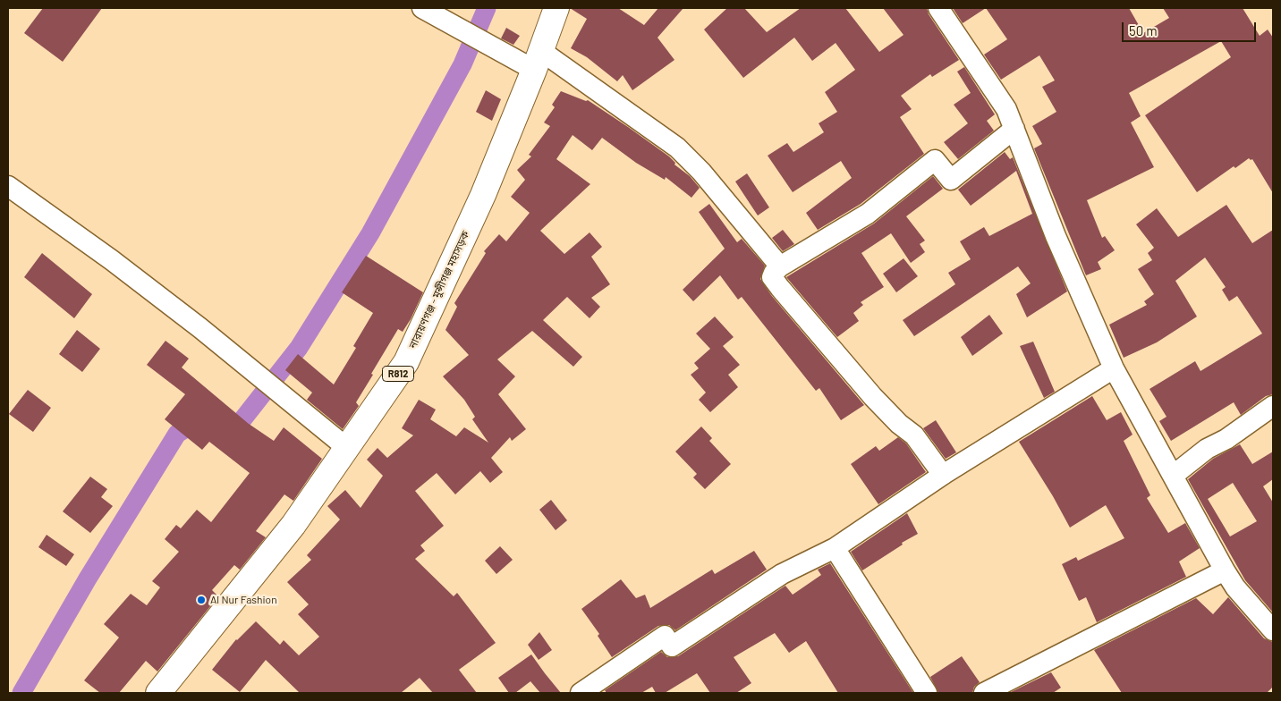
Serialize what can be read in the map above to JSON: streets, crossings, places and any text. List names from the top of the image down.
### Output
{
  "streets": {
    "main road": ["নারায়ণগঞ্জ - মুন্সীগঞ্জ মহাসড়ক", "R812"]
  },
  "places": ["Al Nur Fashion"],
  "scale_bar": "50 m"
}
